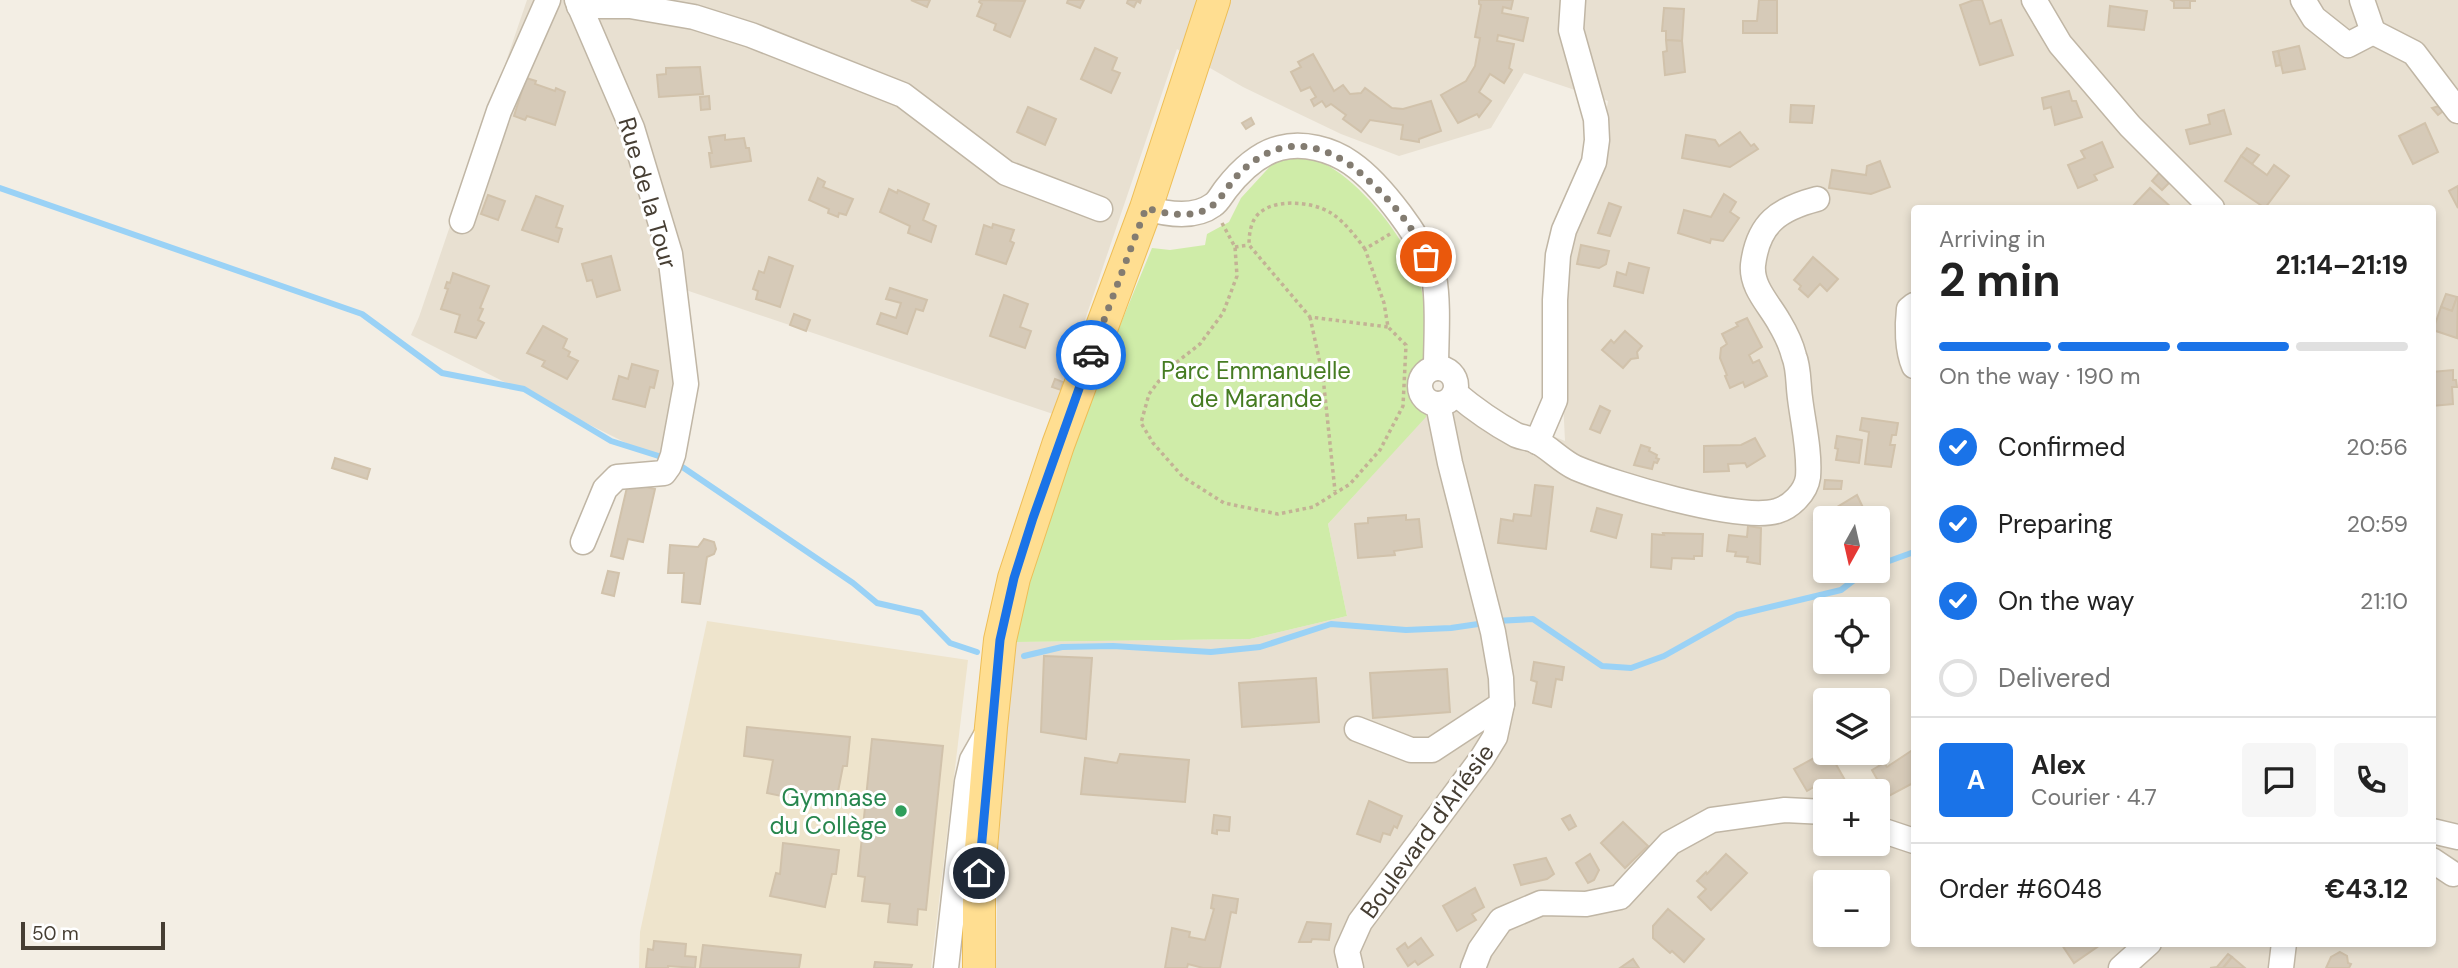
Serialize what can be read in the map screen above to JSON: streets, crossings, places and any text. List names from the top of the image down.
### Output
{
  "streets": {
    "street": ["Rue de la Tour", "Boulevard d'Arlésie"]
  },
  "parks": ["Parc Emmanuelle de Marande"],
  "places": ["Gymnase du Collège"],
  "scale_bar": "50 m",
  "north": "bottom",
  "page": {
    "heading": ["2 min", "Arriving in", "21:14–21:19"],
    "panel": [
      "Alex",
      "Courier · 4.7",
      "Order #6048",
      "€43.12"
    ],
    "bar": "On the way · 190 m",
    "list": [
      ["Confirmed", "20:56"],
      ["Preparing", "20:59"],
      ["On the way", "21:10"],
      "Delivered"
    ],
    "map_buttons": ["+", "−"],
    "round": "A",
    "scale": "50 m"
  }
}
